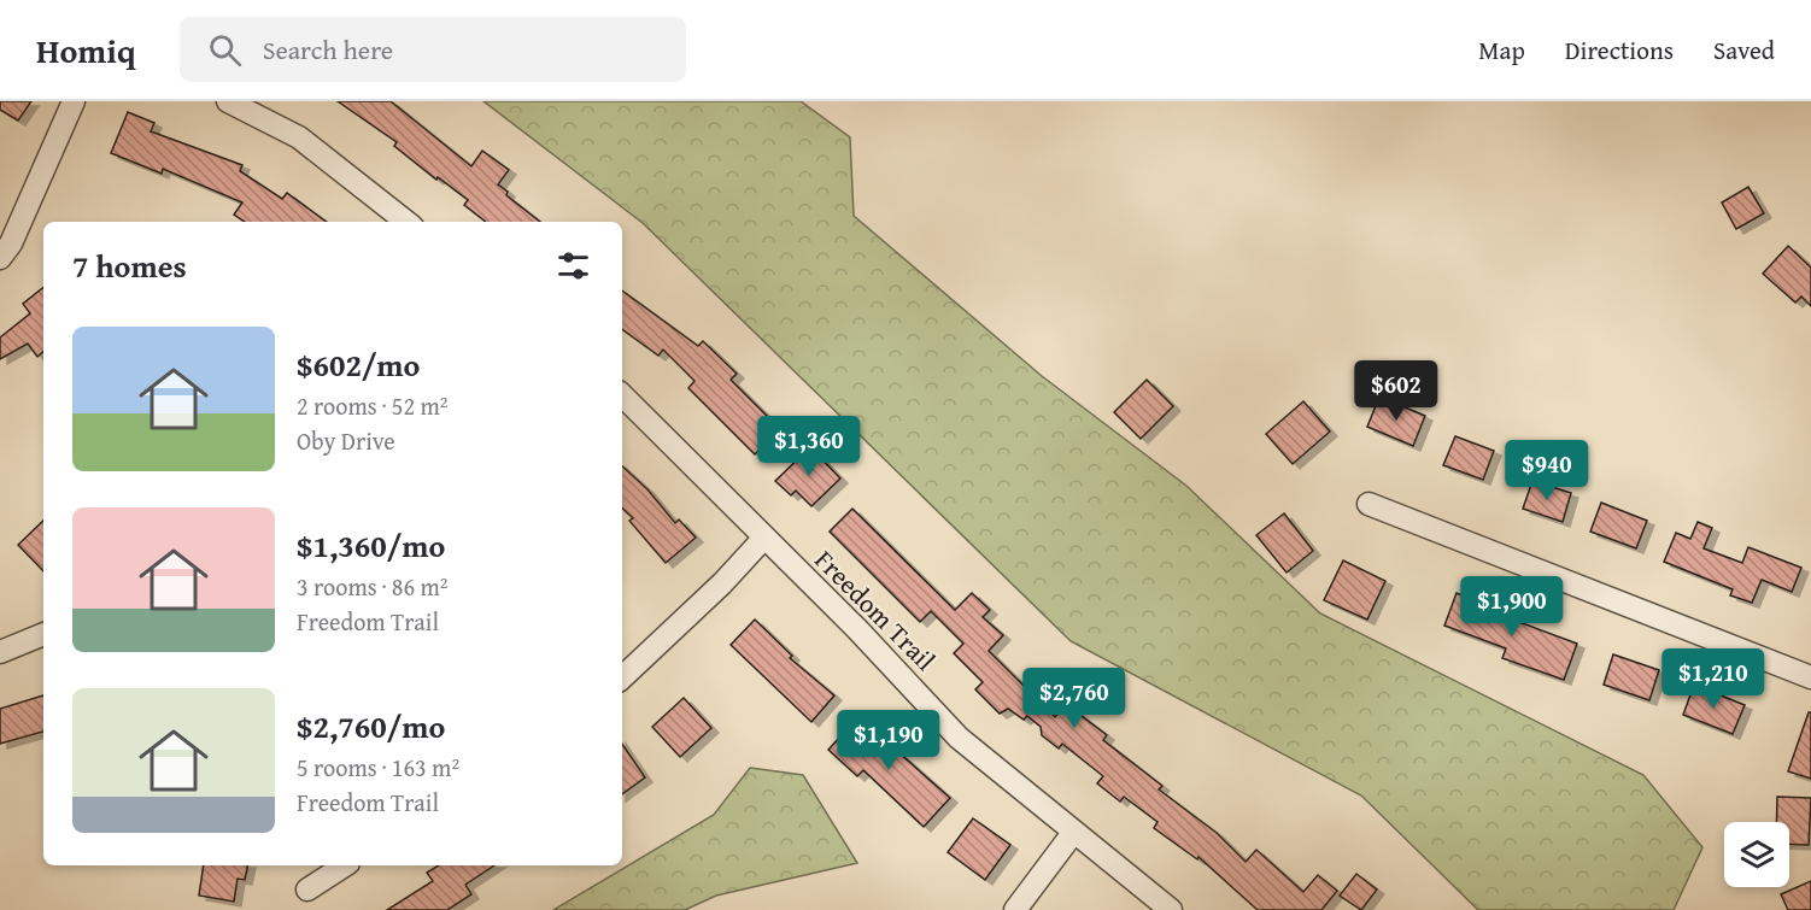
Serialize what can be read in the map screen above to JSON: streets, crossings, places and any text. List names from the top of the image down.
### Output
{
  "streets": {
    "street": ["Freedom Trail"]
  },
  "page": {
    "header": "Homiq",
    "search": "Search here",
    "nav": ["Map", "Directions", "Saved"],
    "heading": "7 homes",
    "list": [
      {
        "name": "$602/mo",
        "note": "2 rooms · 52 m² · Oby Drive"
      },
      {
        "name": "$1,360/mo",
        "note": "3 rooms · 86 m² · Freedom Trail"
      },
      {
        "name": "$2,760/mo",
        "note": "5 rooms · 163 m² · Freedom Trail"
      }
    ],
    "price": [
      "$602",
      "$1,360",
      "$940",
      "$1,900",
      "$1,210",
      "$2,760",
      "$1,190"
    ]
  }
}
